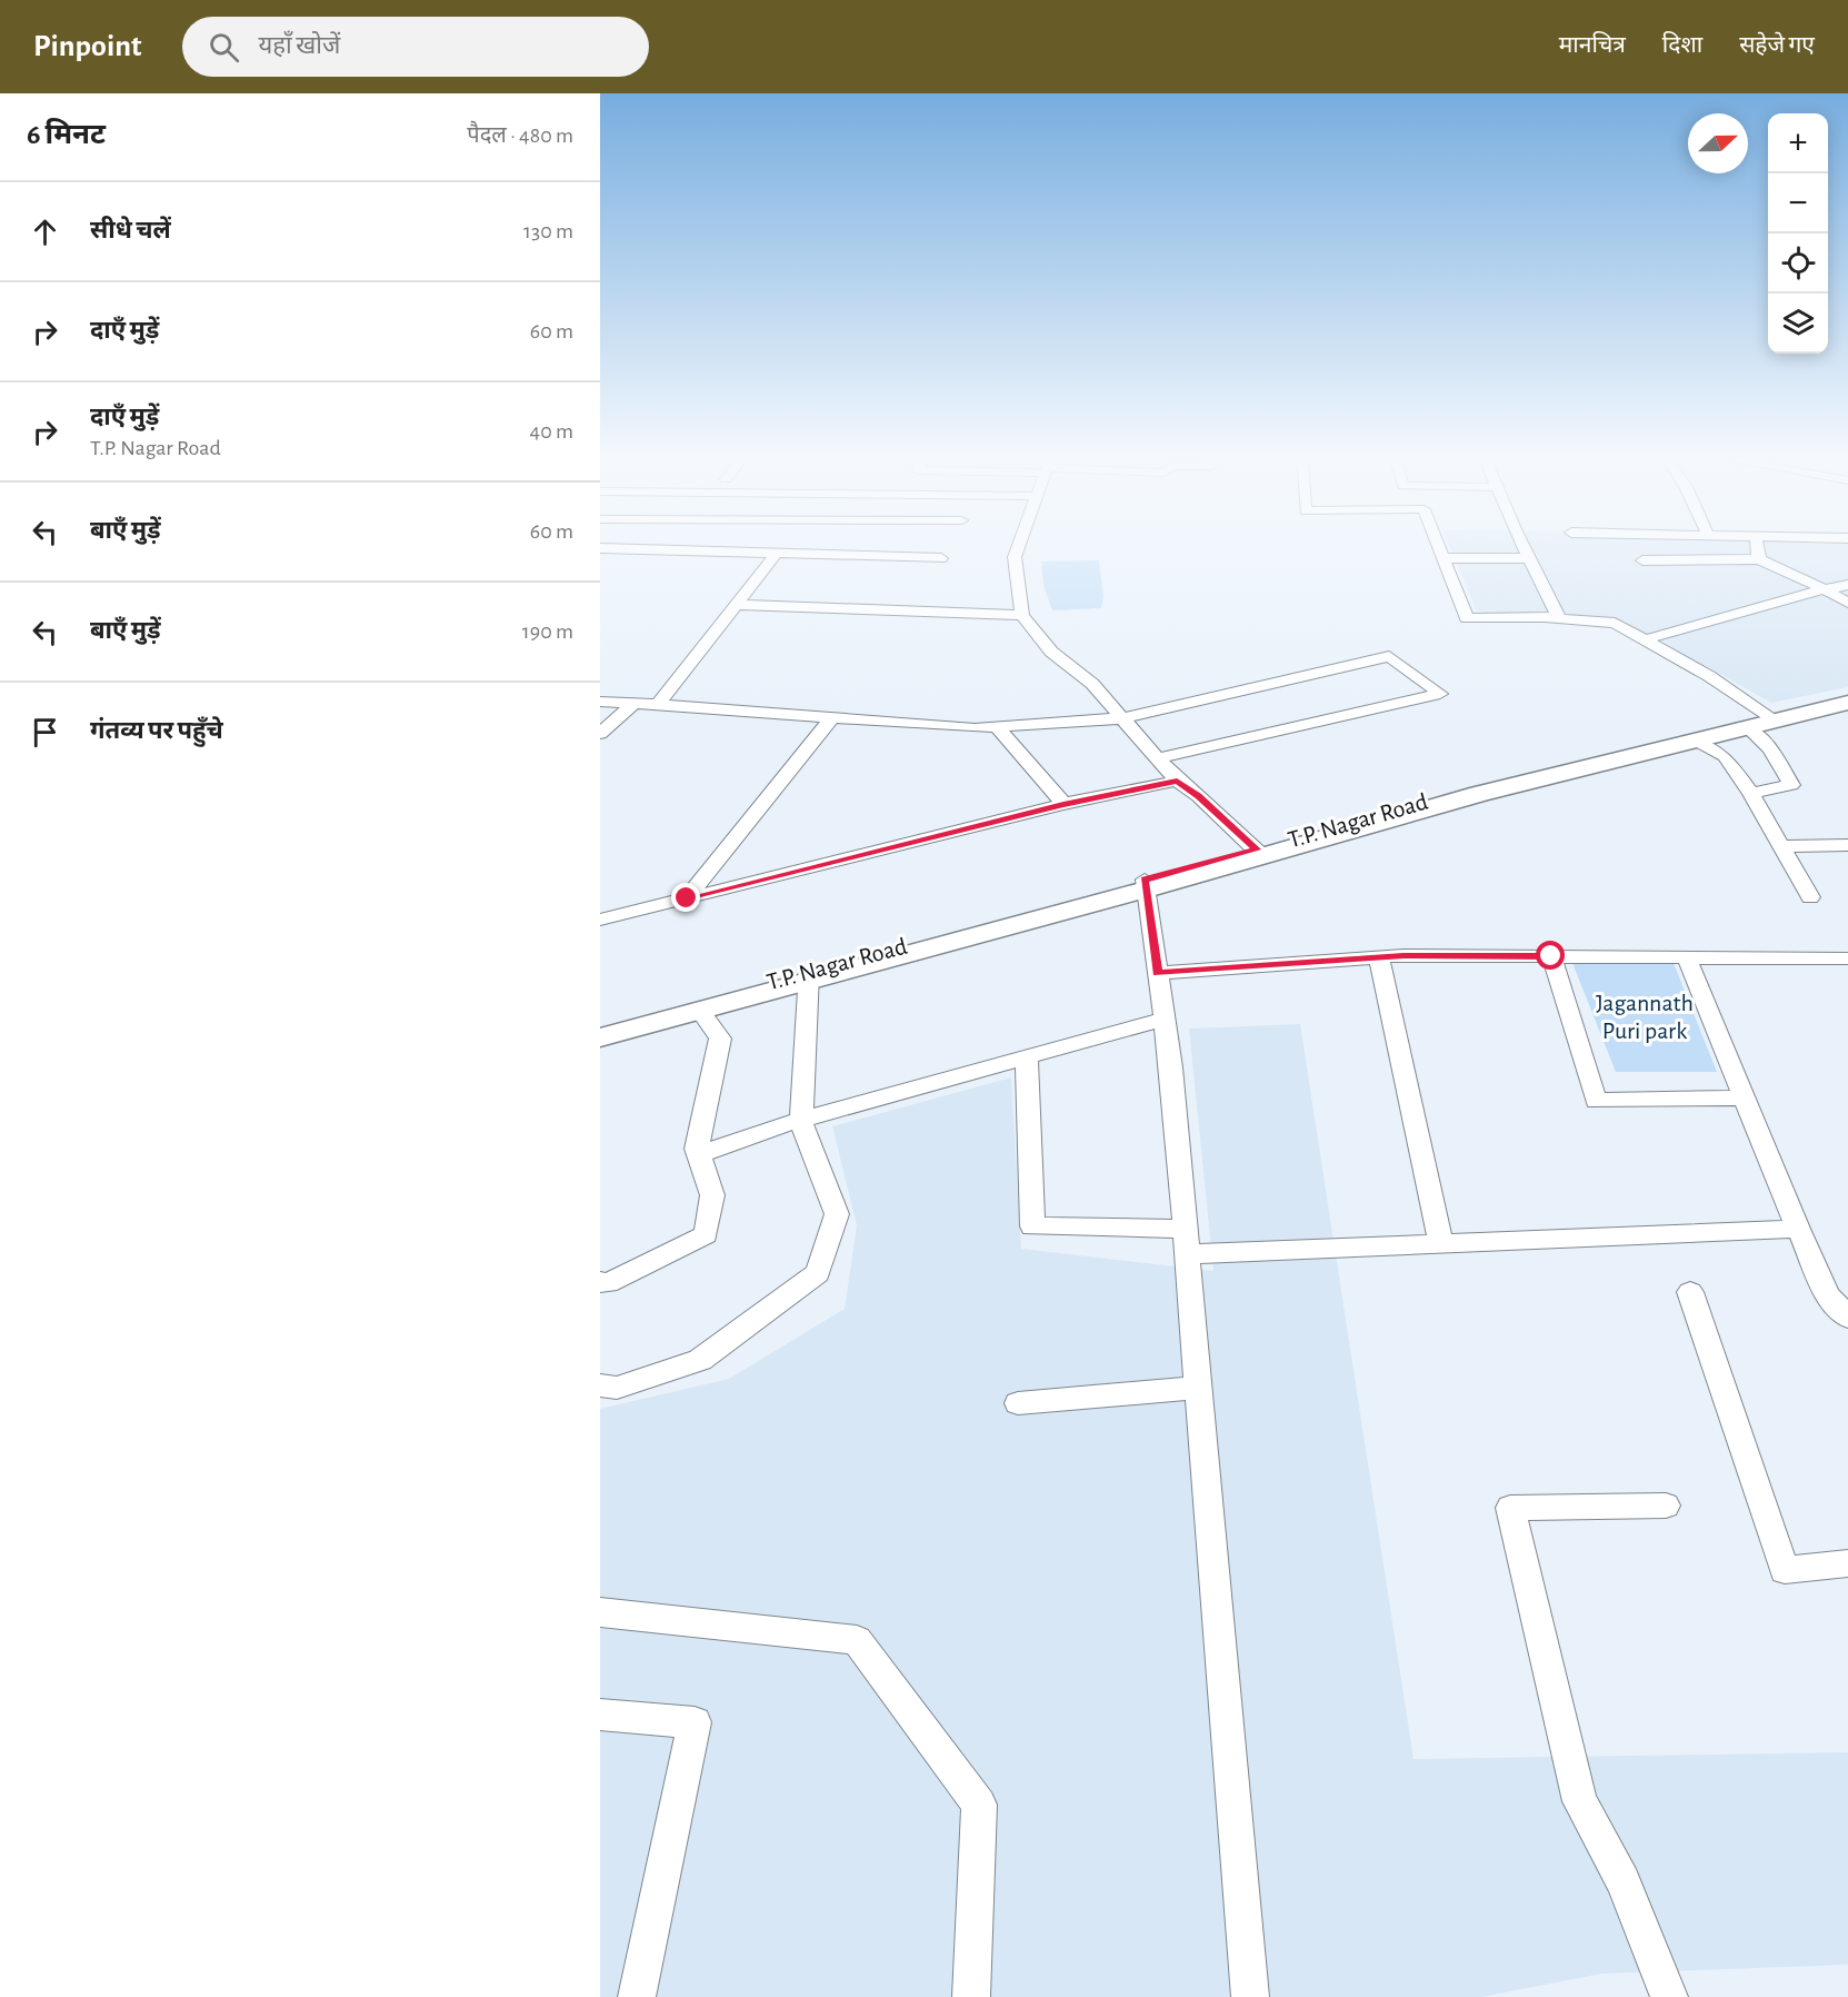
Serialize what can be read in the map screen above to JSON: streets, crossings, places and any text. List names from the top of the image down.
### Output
{
  "streets": {
    "main road": ["T.P. Nagar Road"]
  },
  "parks": ["Jagannath Puri park"],
  "north": "right",
  "page": {
    "header": "Pinpoint",
    "search": "यहाँ खोजें",
    "nav": ["मानचित्र", "दिशा", "सहेजे गए"],
    "heading": ["6 मिनट", "पैदल · 480 m"],
    "map_buttons": ["+", "−"],
    "list": [
      ["सीधे चलें", "130 m"],
      ["दाएँ मुड़ें", "60 m"],
      ["दाएँ मुड़ें", "T.P. Nagar Road", "40 m"],
      ["बाएँ मुड़ें", "60 m"],
      ["बाएँ मुड़ें", "190 m"],
      "गंतव्य पर पहुँचे"
    ]
  }
}
